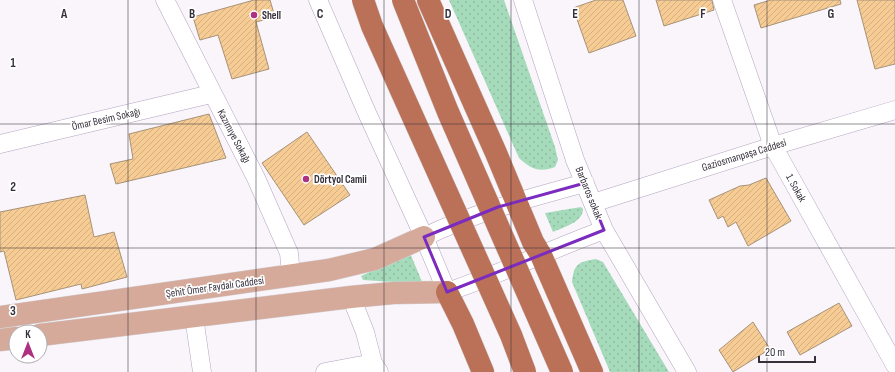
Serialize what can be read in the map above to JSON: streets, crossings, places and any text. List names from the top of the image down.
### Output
{
  "streets": {
    "main road": ["Şehit Ömer Faydalı Caddesi"],
    "street": [
      "Ömar Besim Sokağı",
      "Kazımıye Sokağı",
      "Gaziosmanpaşa Caddesi",
      "1. Sokak",
      "Barbaros sokak"
    ]
  },
  "crossings": [
    ["Ömar Besim Sokağı", "Kazımıye Sokağı"],
    ["Kazımıye Sokağı", "Şehit Ömer Faydalı Caddesi"],
    ["Gaziosmanpaşa Caddesi", "1. Sokak"],
    ["Gaziosmanpaşa Caddesi", "Barbaros sokak"]
  ],
  "places": ["Shell", "Dörtyol Camii"],
  "scale_bar": "20 m",
  "north": "top",
  "grid": {
    "columns": [
      "A",
      "B",
      "C",
      "D",
      "E",
      "F",
      "G"
    ],
    "rows": ["1", "2", "3"]
  }
}
